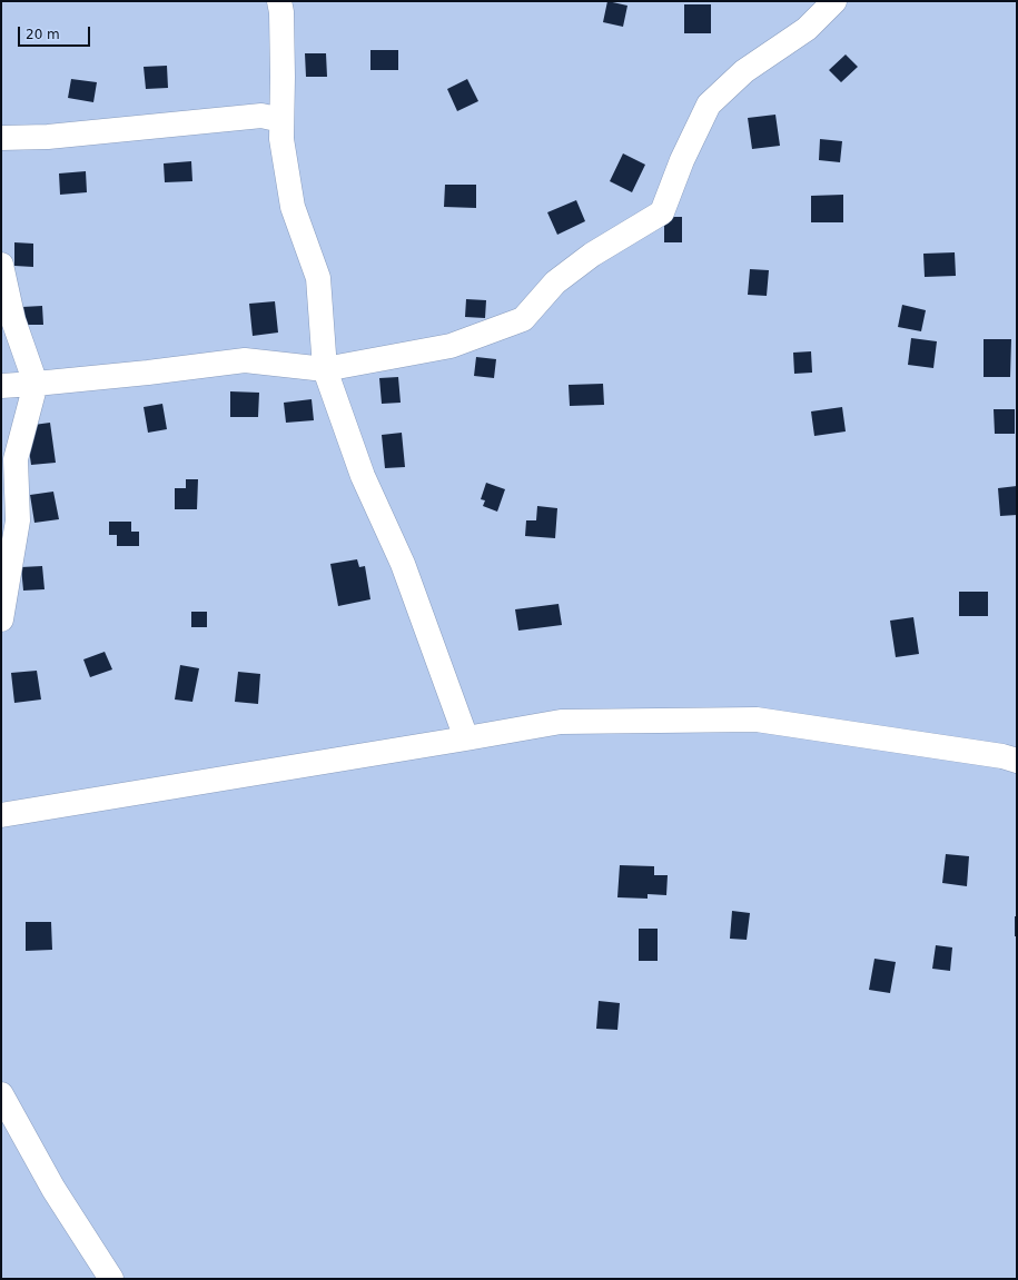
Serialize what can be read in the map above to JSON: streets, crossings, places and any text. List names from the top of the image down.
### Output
{
  "scale_bar": "20 m"
}
